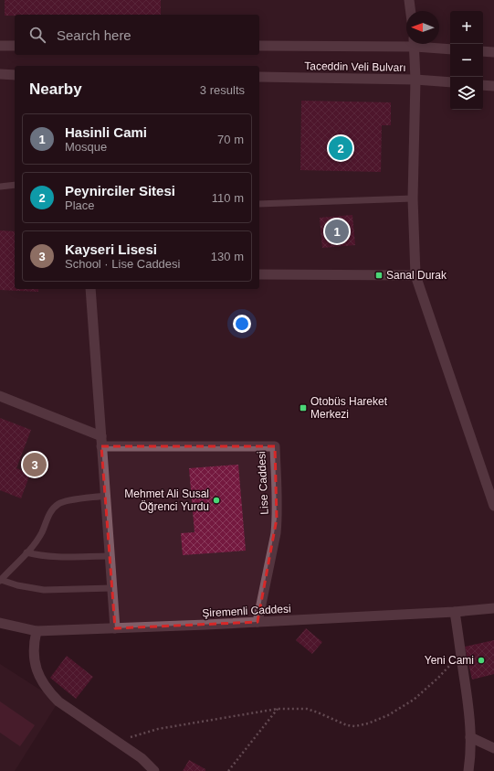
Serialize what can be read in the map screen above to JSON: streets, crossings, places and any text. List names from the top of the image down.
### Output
{
  "streets": {
    "street": ["Taceddin Veli Bulvarı", "Lise Caddesi", "Şiremenli Caddesi"]
  },
  "crossings": [
    ["Lise Caddesi", "Şiremenli Caddesi"]
  ],
  "places": {
    "transit": ["Sanal Durak", "Otobüs Hareket Merkezi"],
    "other": ["Mehmet Ali Susal Öğrenci Yurdu", "Yeni Cami"]
  },
  "north": "left",
  "page": {
    "map_buttons": ["+", "−"],
    "search": "Search here",
    "heading": ["Nearby", "3 results"],
    "list": [
      {
        "mark": "1",
        "name": "Hasinli Cami",
        "note": "Mosque",
        "value": "70 m"
      },
      {
        "mark": "2",
        "name": "Peynirciler Sitesi",
        "note": "Place",
        "value": "110 m"
      },
      {
        "mark": "3",
        "name": "Kayseri Lisesi",
        "note": "School · Lise Caddesi",
        "value": "130 m"
      }
    ],
    "pins": ["2", "1", "3"]
  }
}
